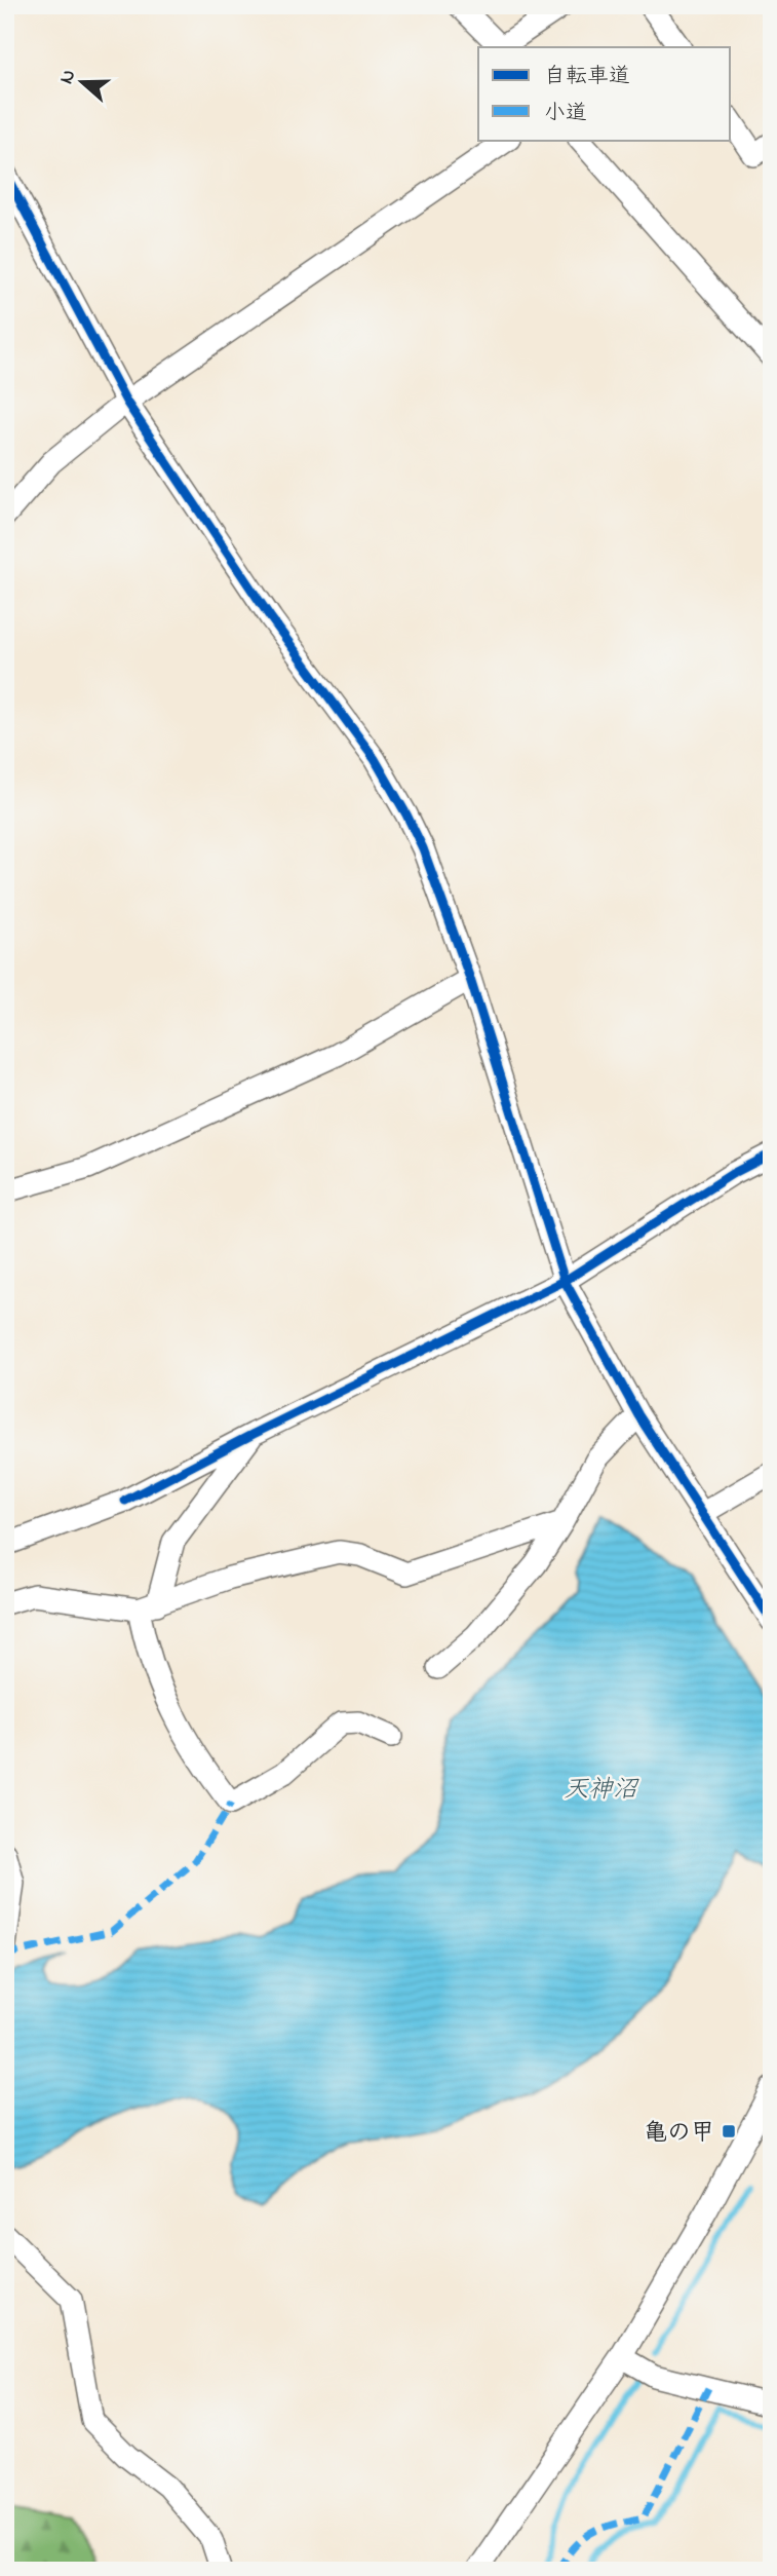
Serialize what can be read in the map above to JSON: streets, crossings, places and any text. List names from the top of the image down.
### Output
{
  "water": ["天神沼"],
  "places": {
    "transit": ["亀の甲"]
  },
  "legend": ["自転車道", "小道"],
  "north": "left"
}
